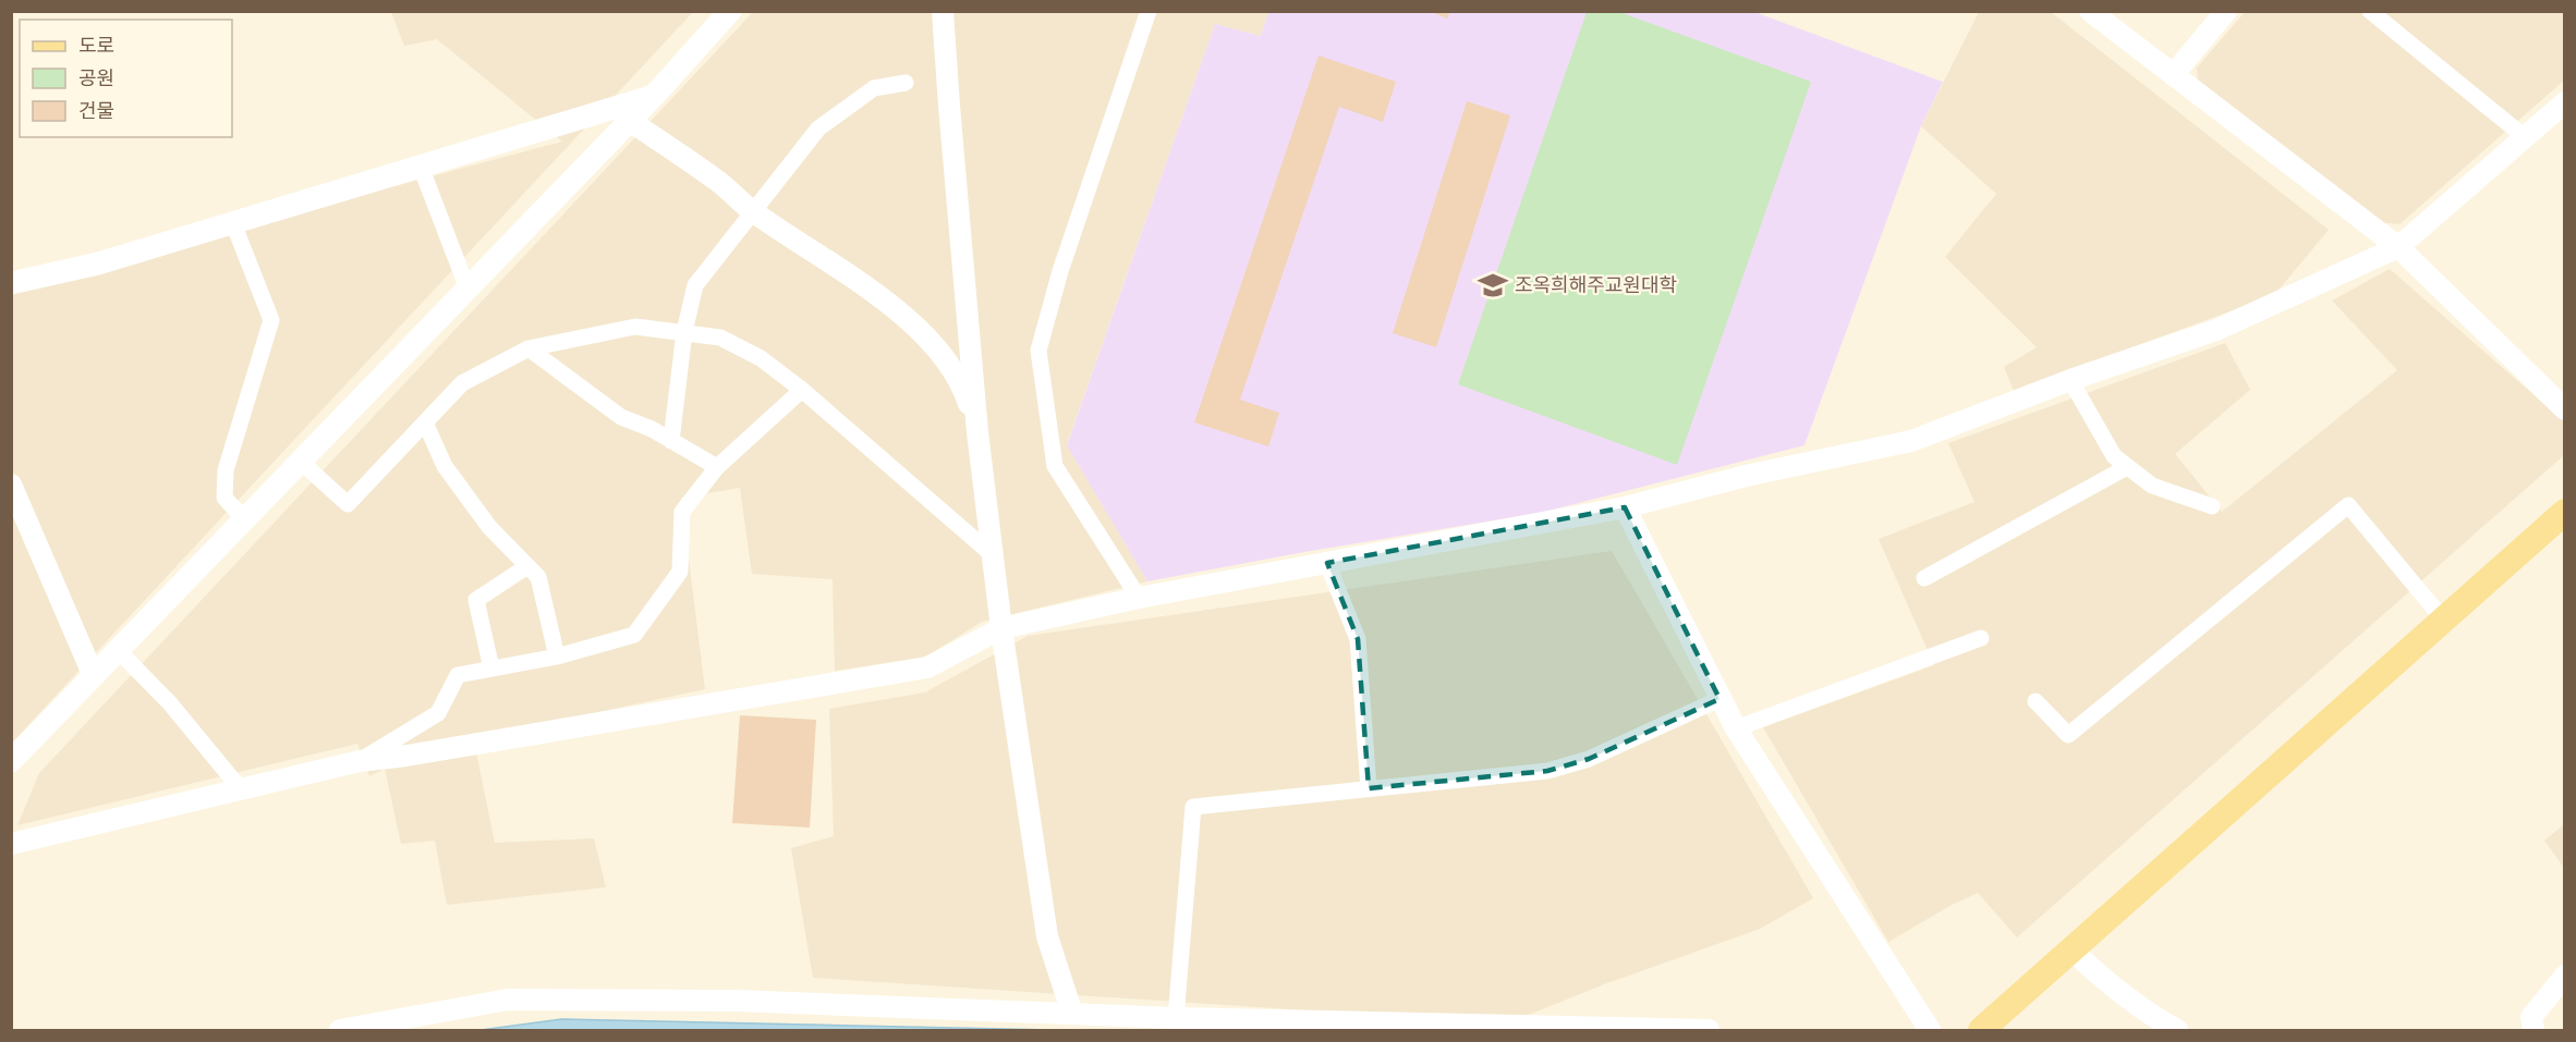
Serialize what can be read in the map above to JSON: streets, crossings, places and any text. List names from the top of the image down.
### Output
{
  "places": {
    "school or university": ["조옥희해주교원대학"]
  },
  "legend": ["도로", "공원", "건물"]
}
